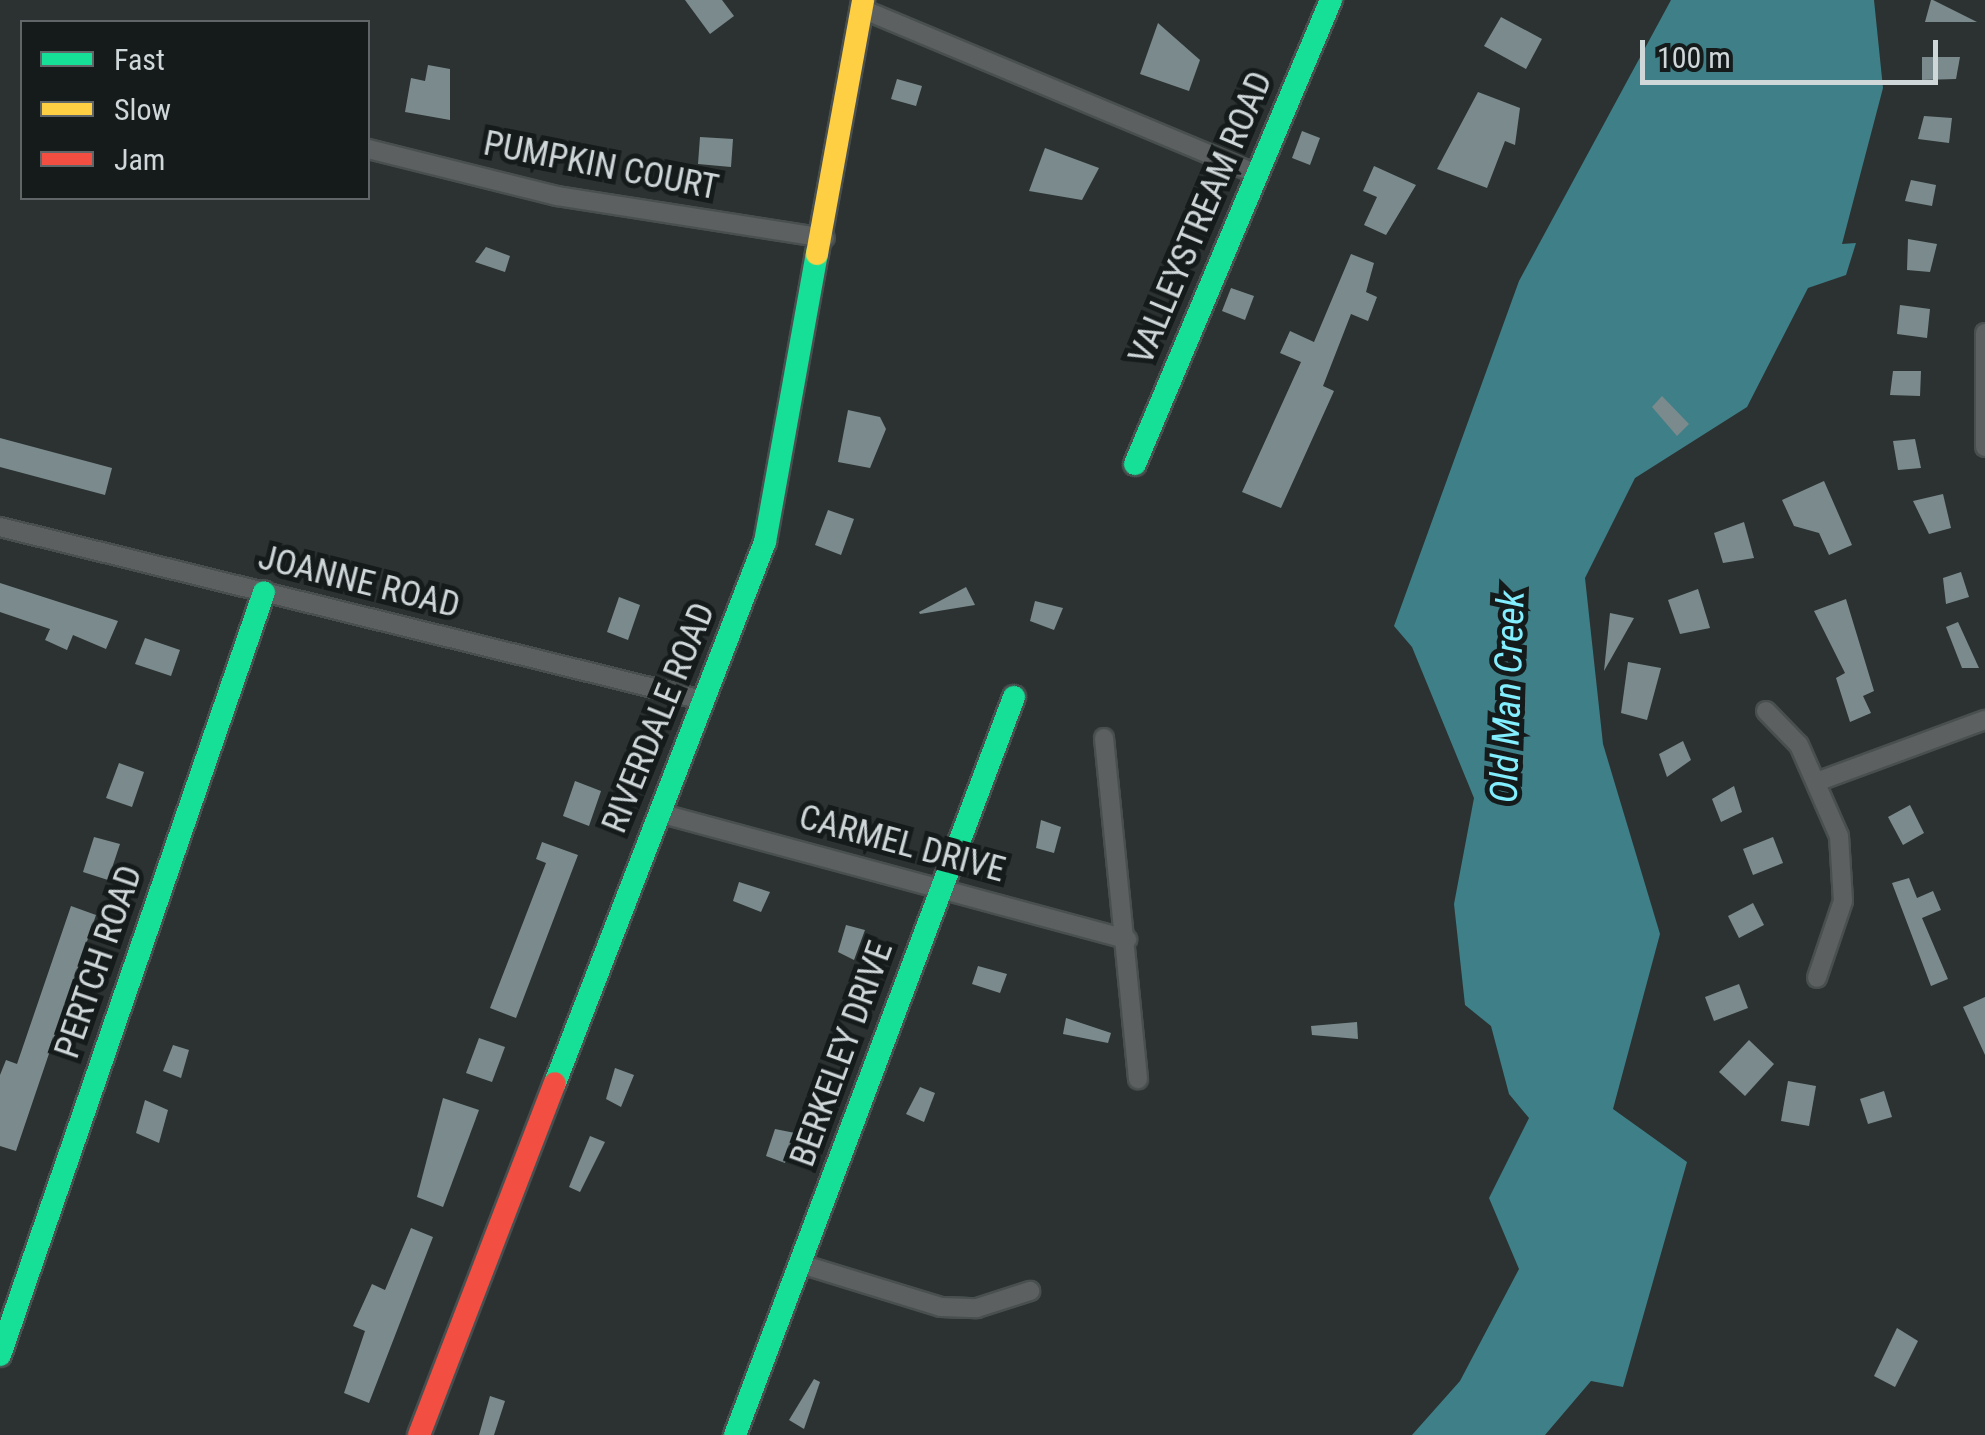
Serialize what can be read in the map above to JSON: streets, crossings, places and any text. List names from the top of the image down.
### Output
{
  "streets": {
    "street": [
      "PUMPKIN COURT",
      "VALLEYSTREAM ROAD",
      "JOANNE ROAD",
      "RIVERDALE ROAD",
      "CARMEL DRIVE",
      "PERTCH ROAD",
      "BERKELEY DRIVE"
    ]
  },
  "crossings": [
    ["PUMPKIN COURT", "RIVERDALE ROAD"],
    ["JOANNE ROAD", "RIVERDALE ROAD"],
    ["JOANNE ROAD", "PERTCH ROAD"],
    ["RIVERDALE ROAD", "CARMEL DRIVE"],
    ["CARMEL DRIVE", "BERKELEY DRIVE"]
  ],
  "water": ["Old Man Creek"],
  "legend": ["Fast", "Slow", "Jam"],
  "scale_bar": "100 m"
}
